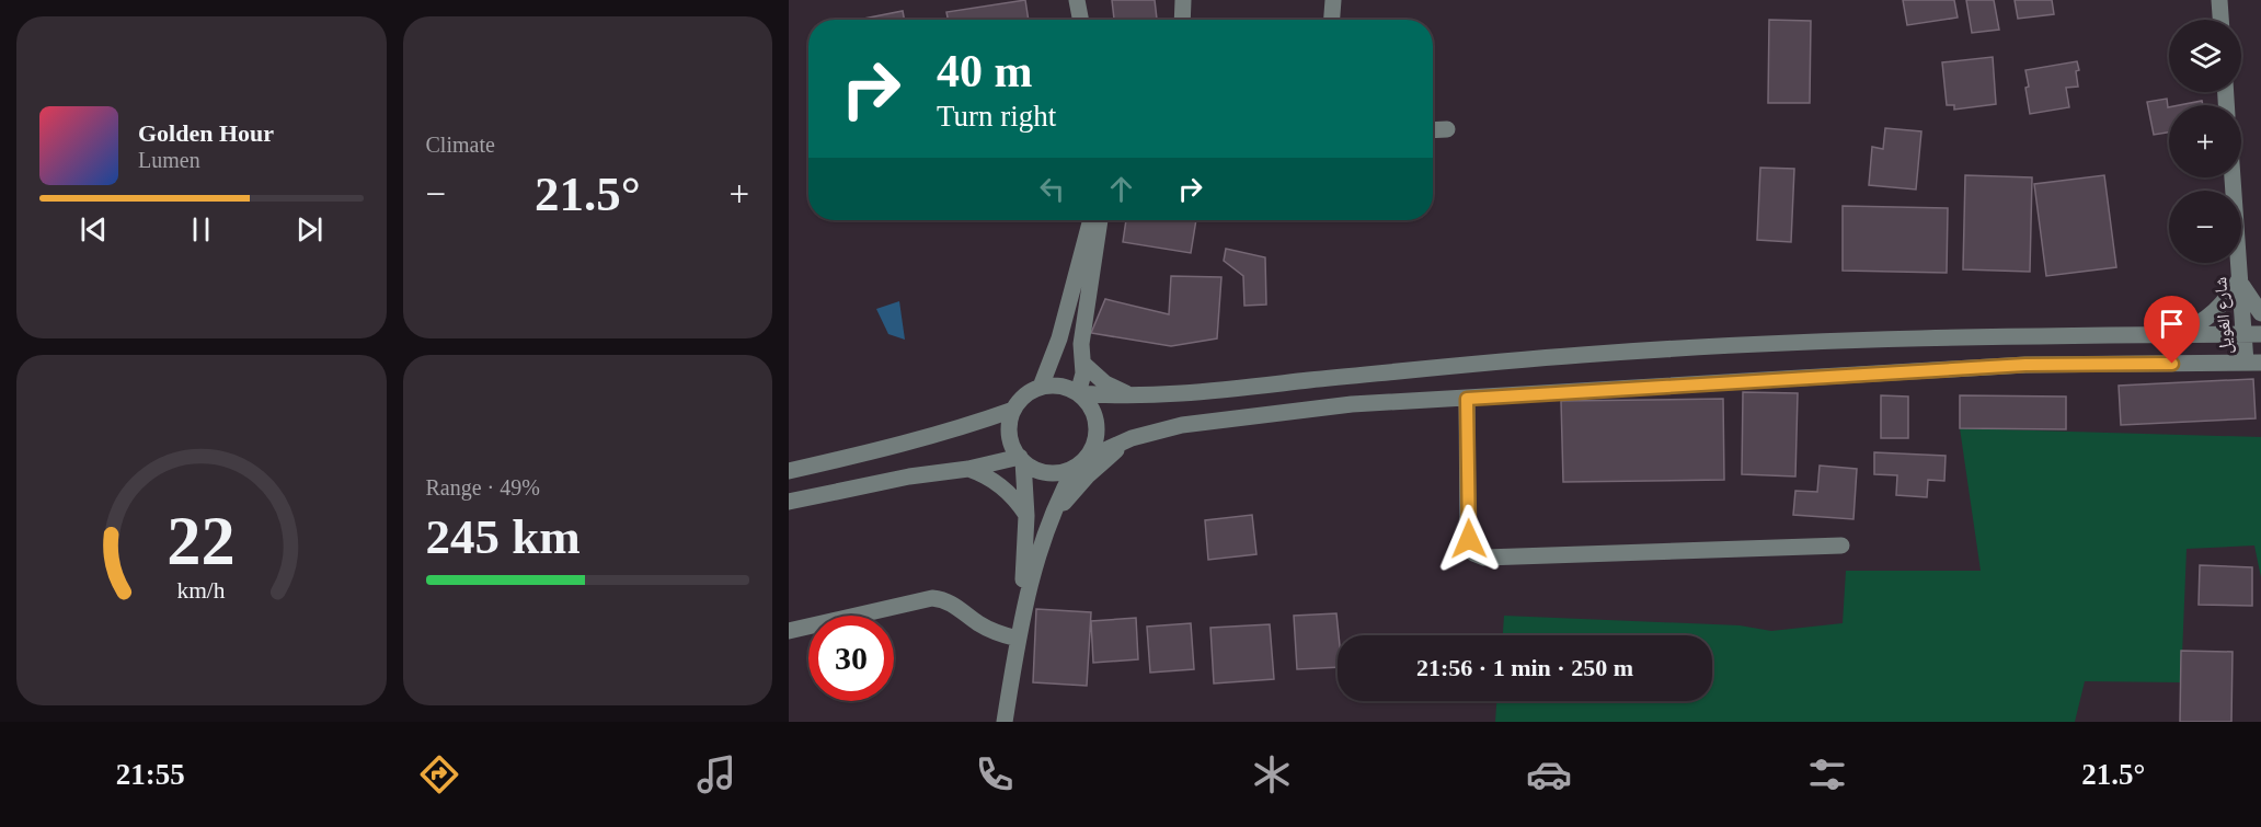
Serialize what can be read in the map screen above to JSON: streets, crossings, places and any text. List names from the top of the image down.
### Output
{
  "streets": {
    "street": ["شارع الغويل"]
  },
  "page": {
    "tile": [
      "Climate",
      ["Range · 49%", "245 km"]
    ],
    "map_buttons": ["+", "−"],
    "turn": ["40 m", "Turn right"],
    "song": ["Golden Hour", "Lumen"],
    "heat": ["−", "21.5°", "+"],
    "limit": "30",
    "trip": "21:56 · 1 min · 250 m",
    "tabs": ["21:55", "21.5°"],
    "gauge": ["22", "km/h"]
  }
}
